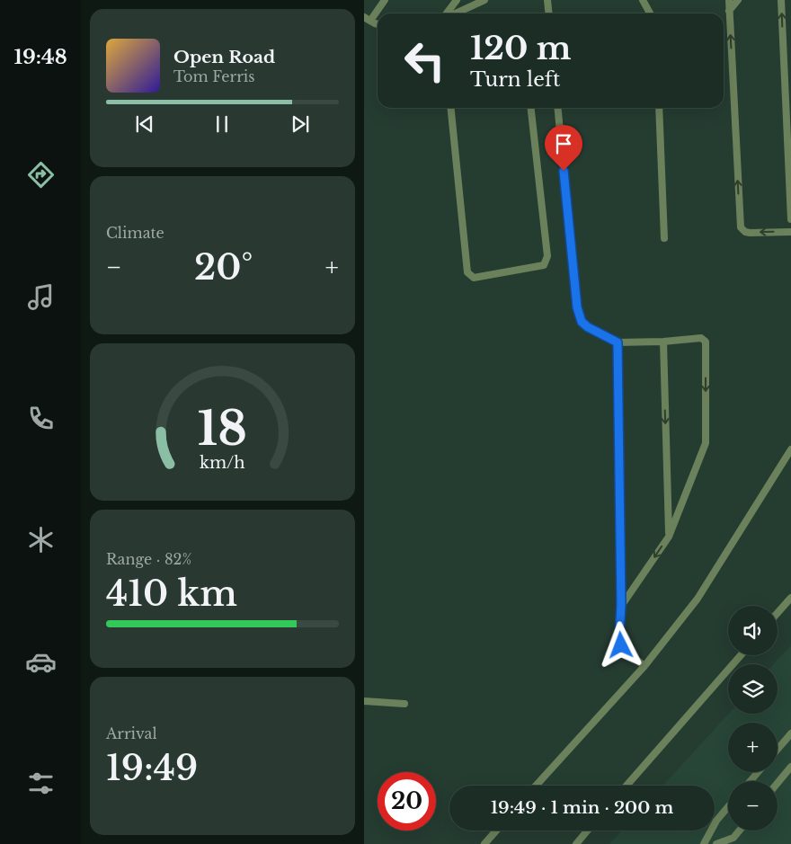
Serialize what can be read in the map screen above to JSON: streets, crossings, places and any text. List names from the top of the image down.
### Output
{
  "page": {
    "tabs": "19:48",
    "turn": ["120 m", "Turn left"],
    "song": ["Open Road", "Tom Ferris"],
    "tile": [
      "Climate",
      ["Range · 82%", "410 km"],
      ["Arrival", "19:49"]
    ],
    "heat": ["−", "20°", "+"],
    "map_buttons": ["+", "−"],
    "limit": "20",
    "trip": "19:49 · 1 min · 200 m",
    "gauge": ["18", "km/h"]
  }
}
